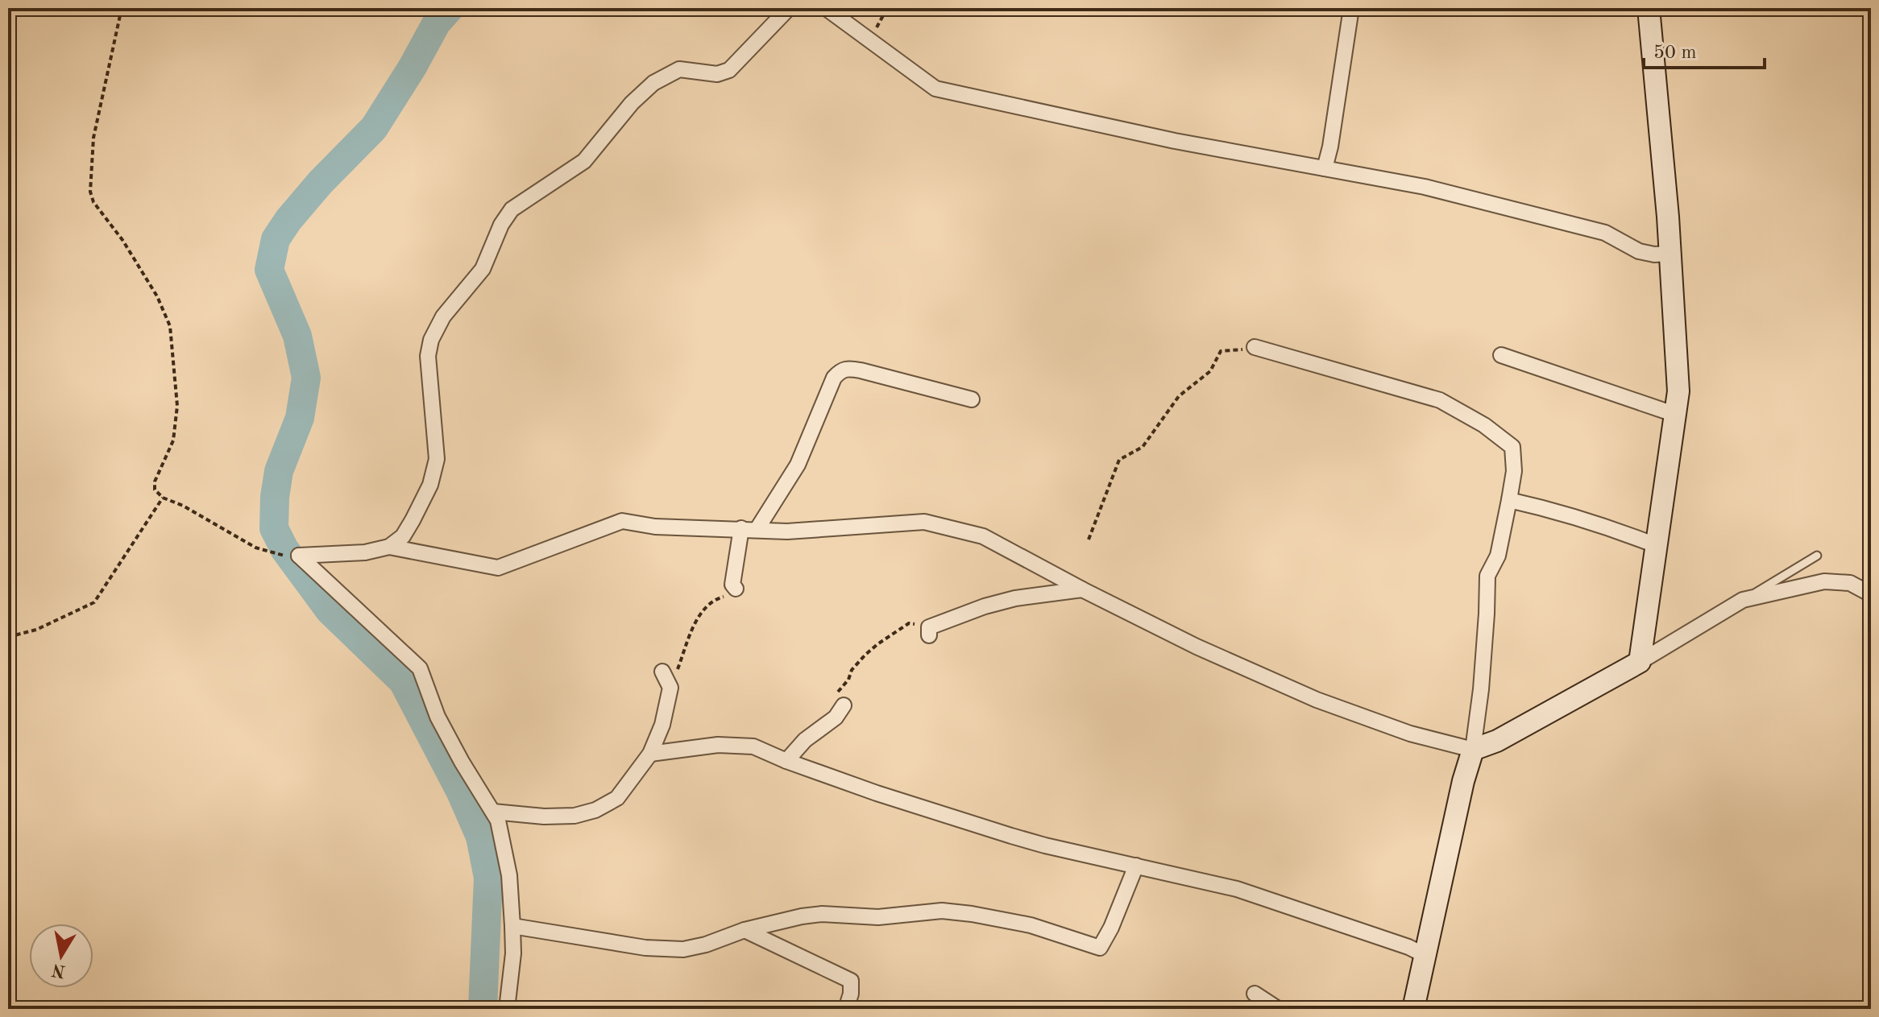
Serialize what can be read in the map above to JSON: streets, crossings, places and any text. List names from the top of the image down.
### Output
{
  "scale_bar": "50 m",
  "north": "bottom"
}
